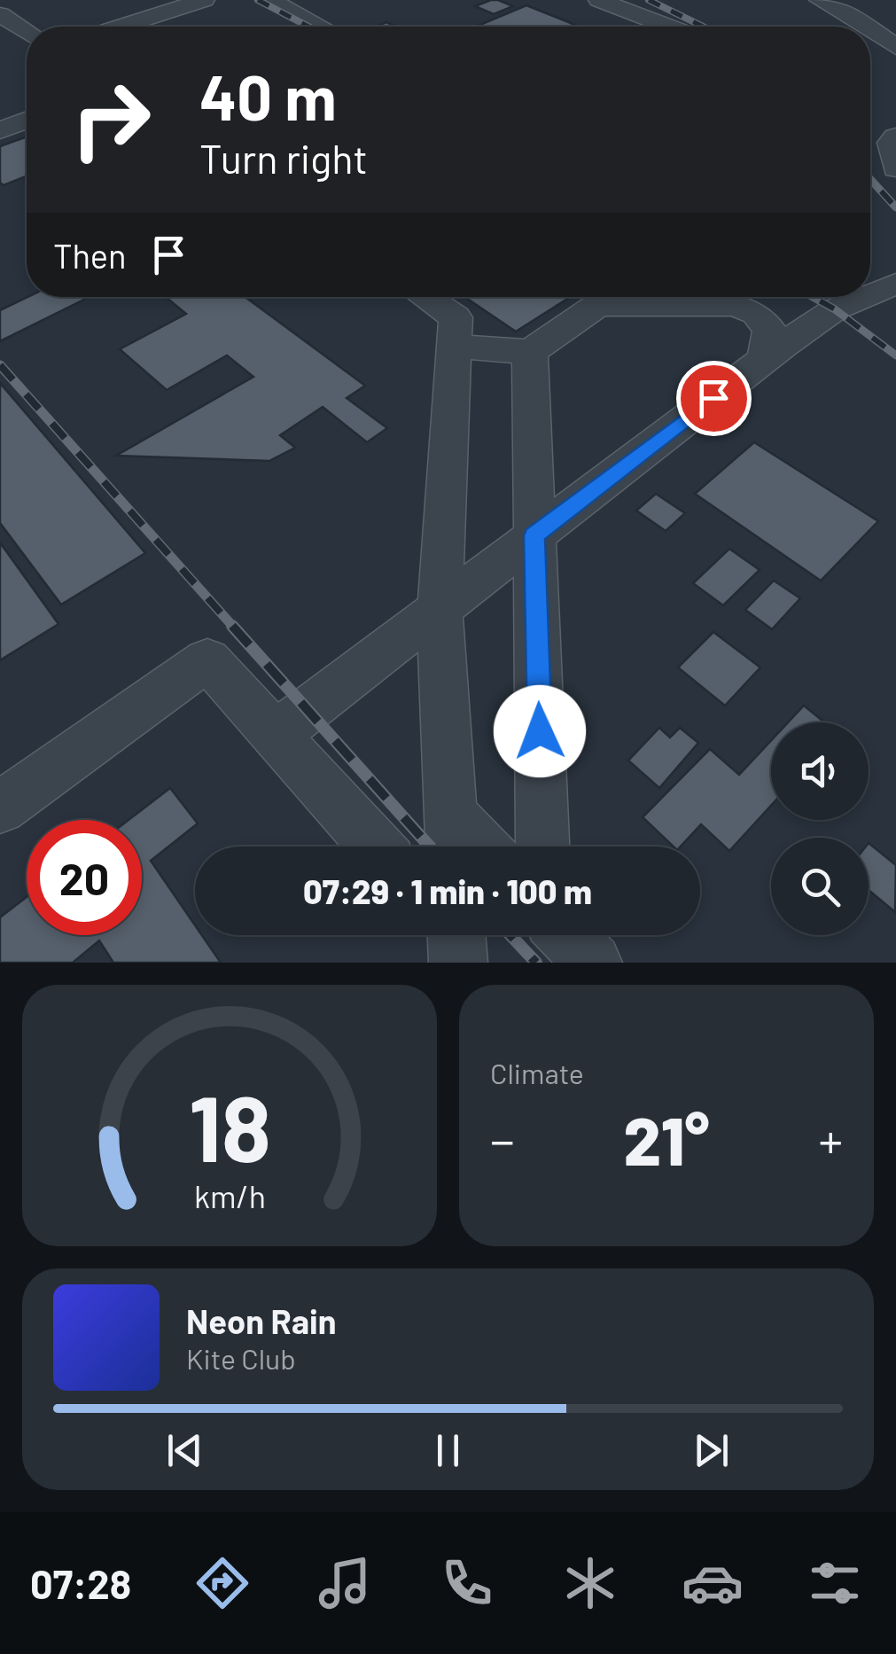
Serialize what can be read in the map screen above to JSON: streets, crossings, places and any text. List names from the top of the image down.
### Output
{
  "page": {
    "turn": ["40 m", "Turn right"],
    "then": "Then",
    "limit": "20",
    "trip": "07:29 · 1 min · 100 m",
    "tile": "Climate",
    "heat": ["−", "21°", "+"],
    "song": ["Neon Rain", "Kite Club"],
    "tabs": "07:28",
    "gauge": ["18", "km/h"]
  }
}
